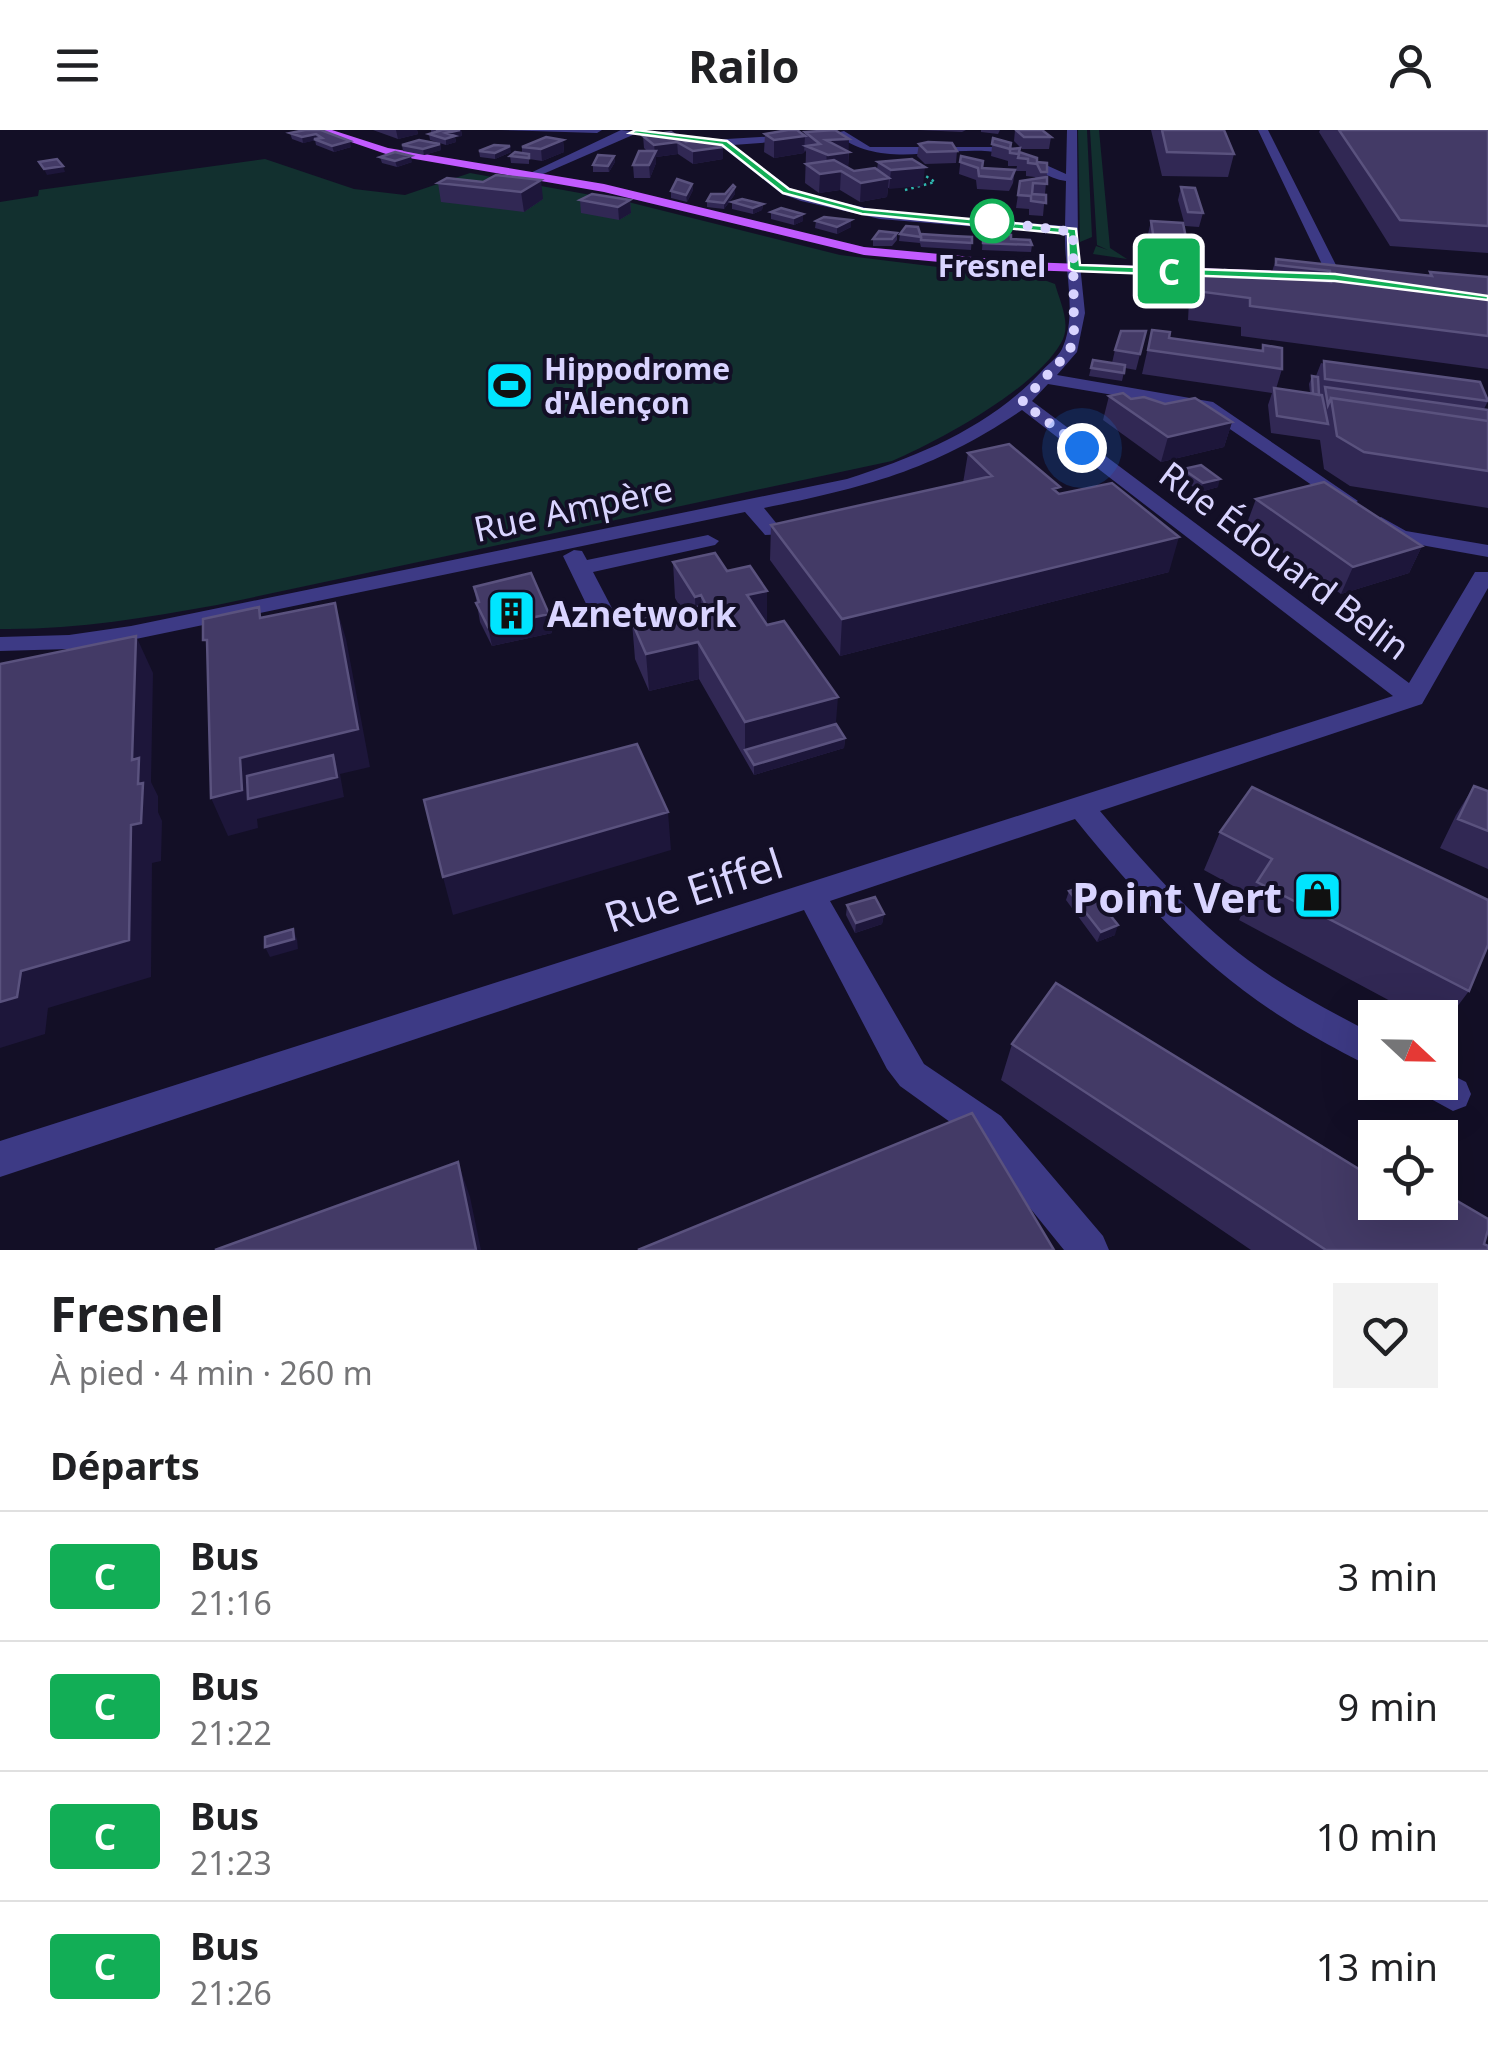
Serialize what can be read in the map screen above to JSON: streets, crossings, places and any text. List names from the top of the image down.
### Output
{
  "streets": {
    "street": ["Rue Ampère", "Rue Édouard Belin", "Rue Eiffel"]
  },
  "crossings": [
    ["Rue Ampère", "Rue Édouard Belin"],
    ["Rue Édouard Belin", "Rue Eiffel"]
  ],
  "places": {
    "other": ["Fresnel"],
    "sports": ["Hippodrome d'Alençon"],
    "building": ["Aznetwork"],
    "shop": ["Point Vert"]
  },
  "lines": ["bus line C"],
  "north": "right",
  "page": {
    "header": "Railo",
    "on_map": "C",
    "heading": [
      ["Fresnel", "À pied · 4 min · 260 m"],
      "Départs"
    ],
    "list": [
      {
        "mark": "C",
        "name": "Bus",
        "note": "21:16",
        "value": "3 min"
      },
      {
        "mark": "C",
        "name": "Bus",
        "note": "21:22",
        "value": "9 min"
      },
      {
        "mark": "C",
        "name": "Bus",
        "note": "21:23",
        "value": "10 min"
      },
      {
        "mark": "C",
        "name": "Bus",
        "note": "21:26",
        "value": "13 min"
      }
    ]
  }
}
